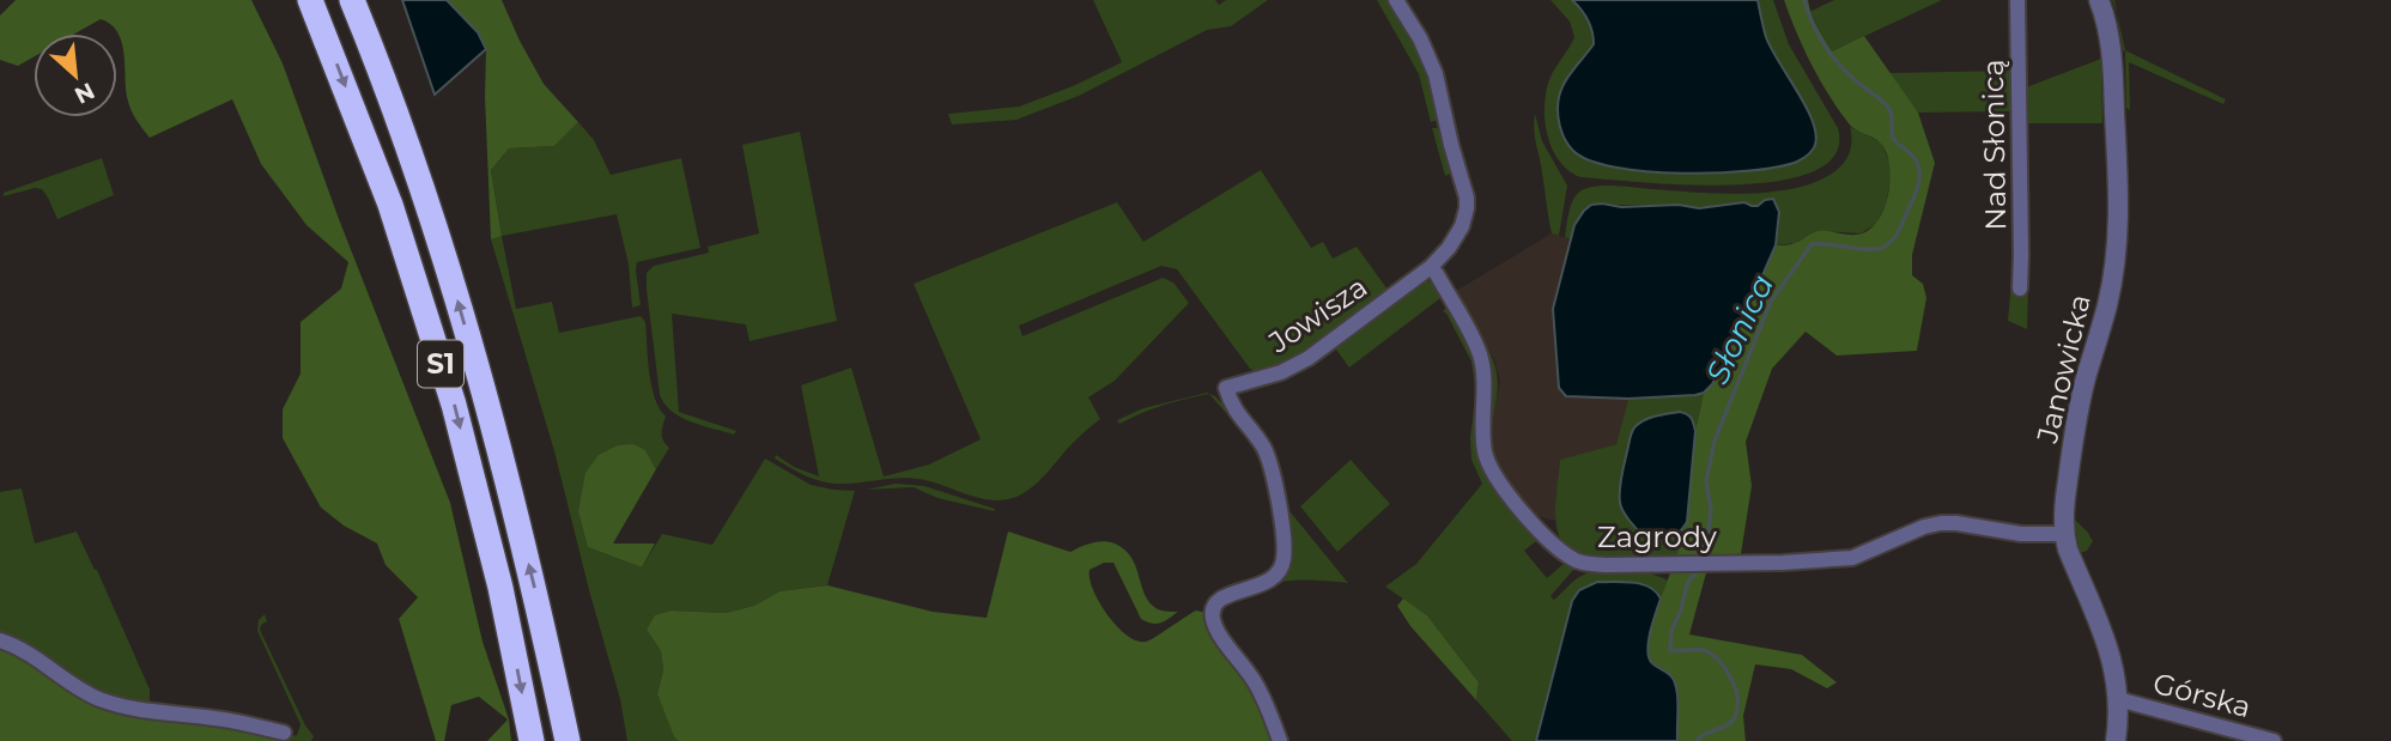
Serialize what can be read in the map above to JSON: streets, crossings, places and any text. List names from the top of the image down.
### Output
{
  "streets": {
    "highway": ["S1"],
    "street": [
      "Nad Słonicą",
      "Jowisza",
      "Janowicka",
      "Zagrody",
      "Górska"
    ]
  },
  "crossings": [
    ["Jowisza", "Zagrody"],
    ["Janowicka", "Zagrody"],
    ["Janowicka", "Górska"]
  ],
  "water": ["Słonica"],
  "north": "bottom right"
}
